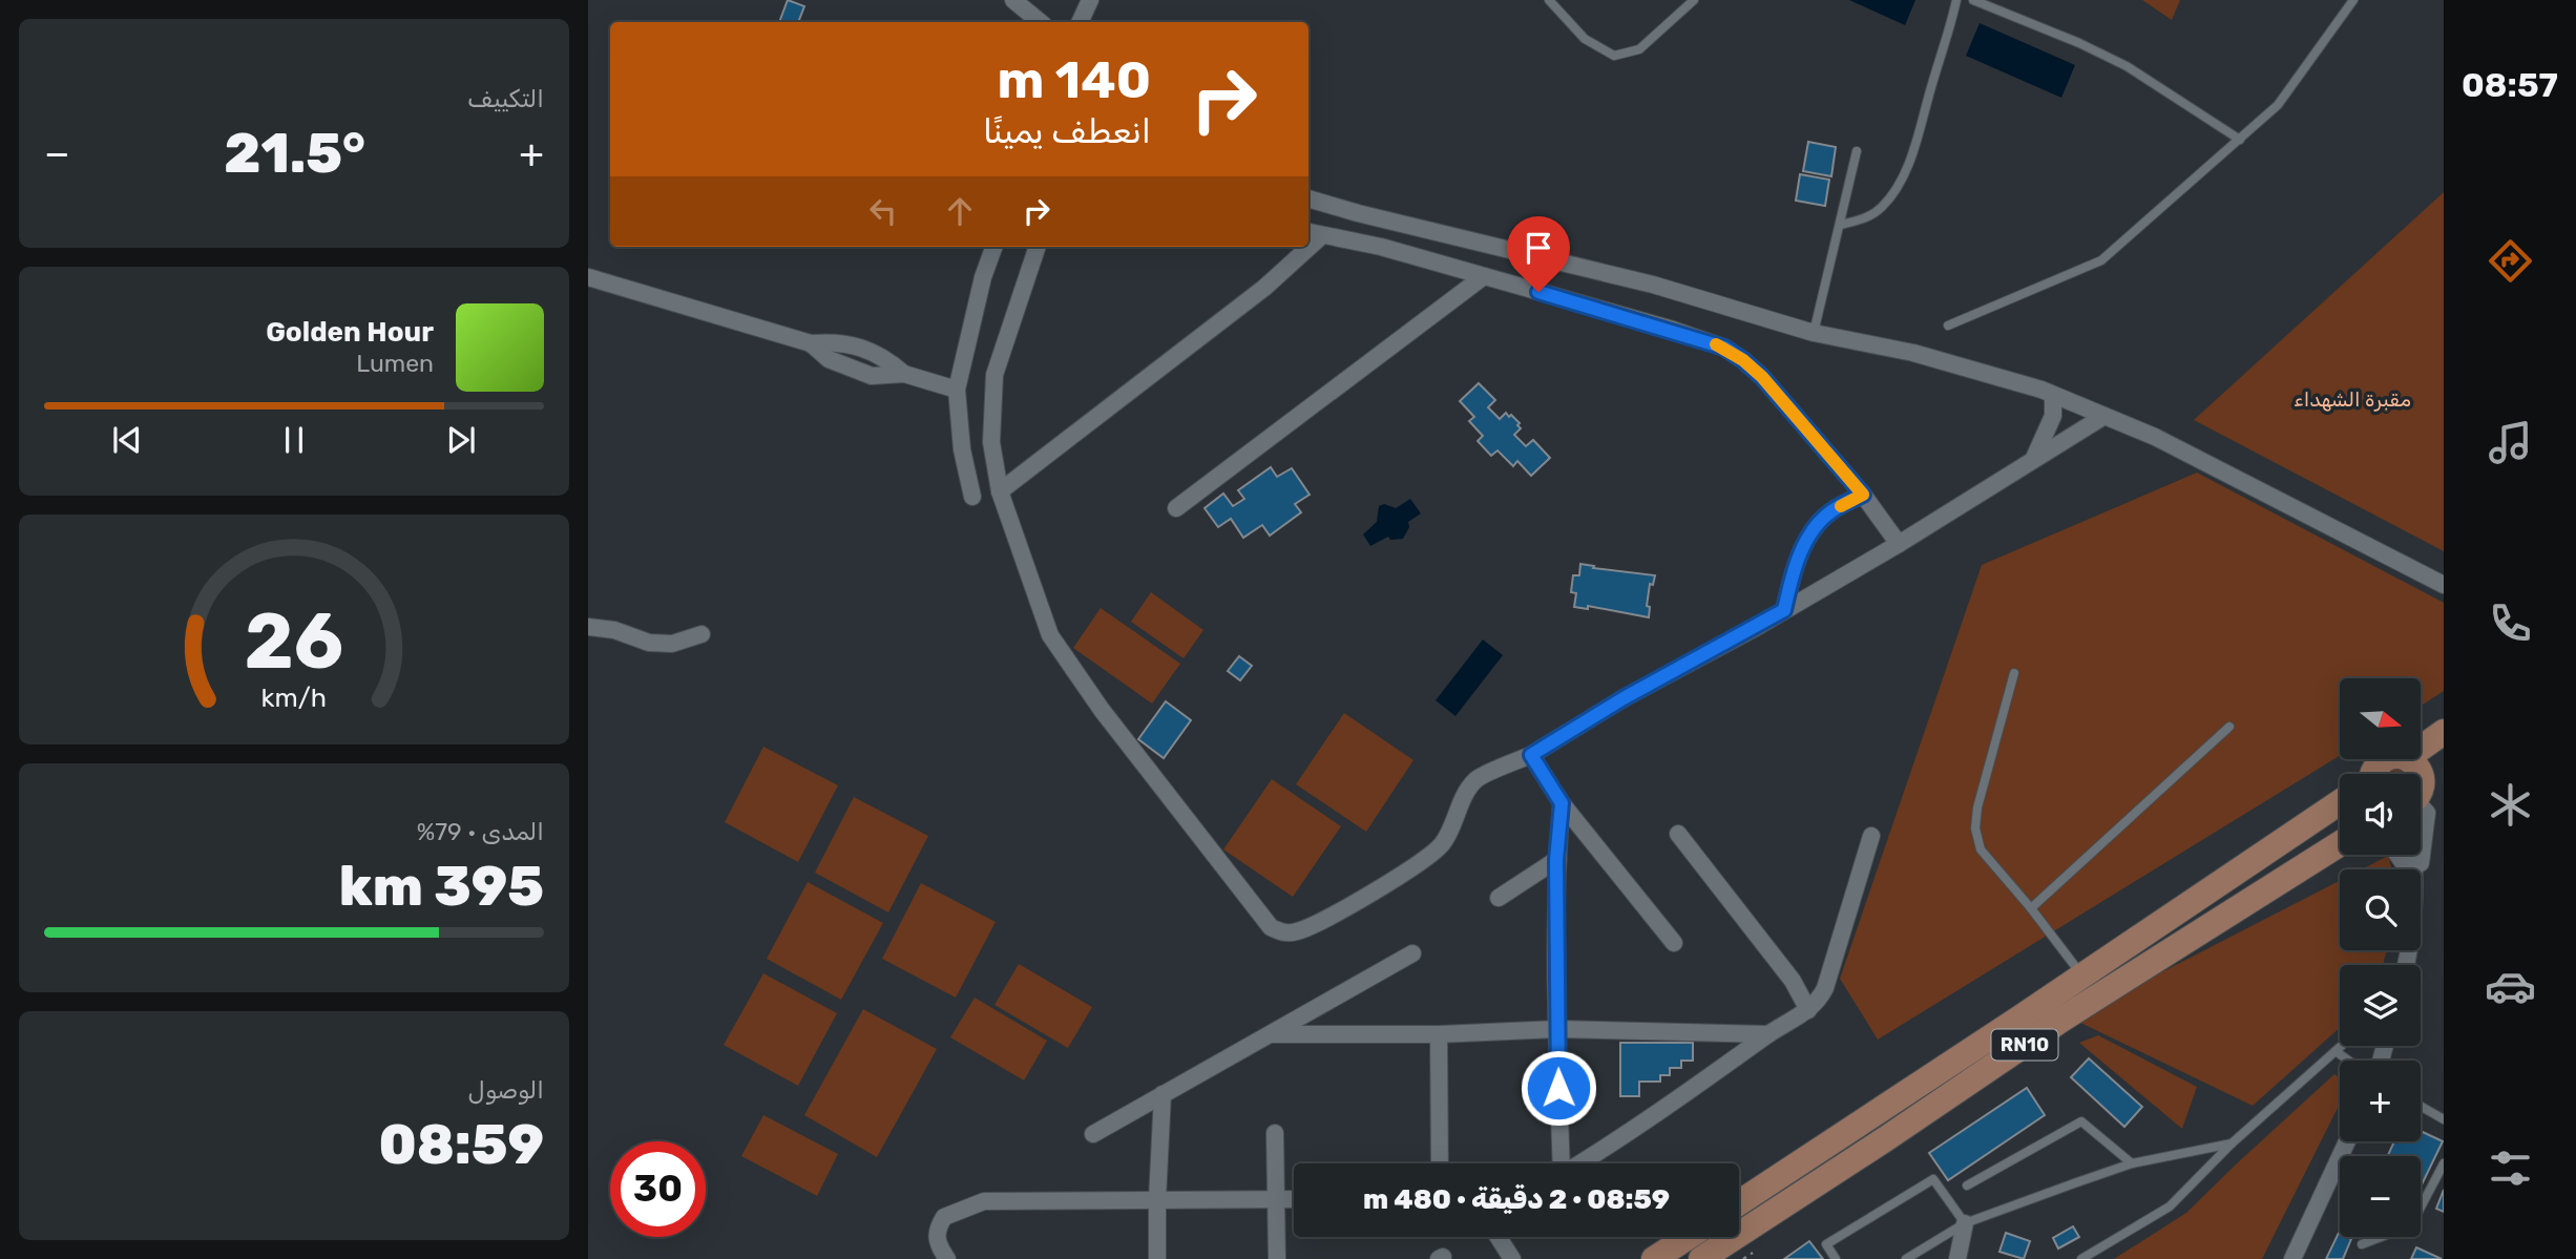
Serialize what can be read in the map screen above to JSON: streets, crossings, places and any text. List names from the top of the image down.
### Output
{
  "streets": {
    "main road": ["RN10"]
  },
  "parks": ["مقبرة الشهداء"],
  "north": "right",
  "page": {
    "tabs": "08:57",
    "tile": [
      "التكييف",
      ["المدى · 79%", "395 km"],
      ["الوصول", "08:59"]
    ],
    "turn": ["140 m", "انعطف يمينًا"],
    "heat": ["−", "21.5°", "+"],
    "song": ["Golden Hour", "Lumen"],
    "map_buttons": ["+", "−"],
    "limit": "30",
    "trip": "08:59 · 2 دقيقة · 480 m",
    "gauge": ["26", "km/h"]
  }
}
